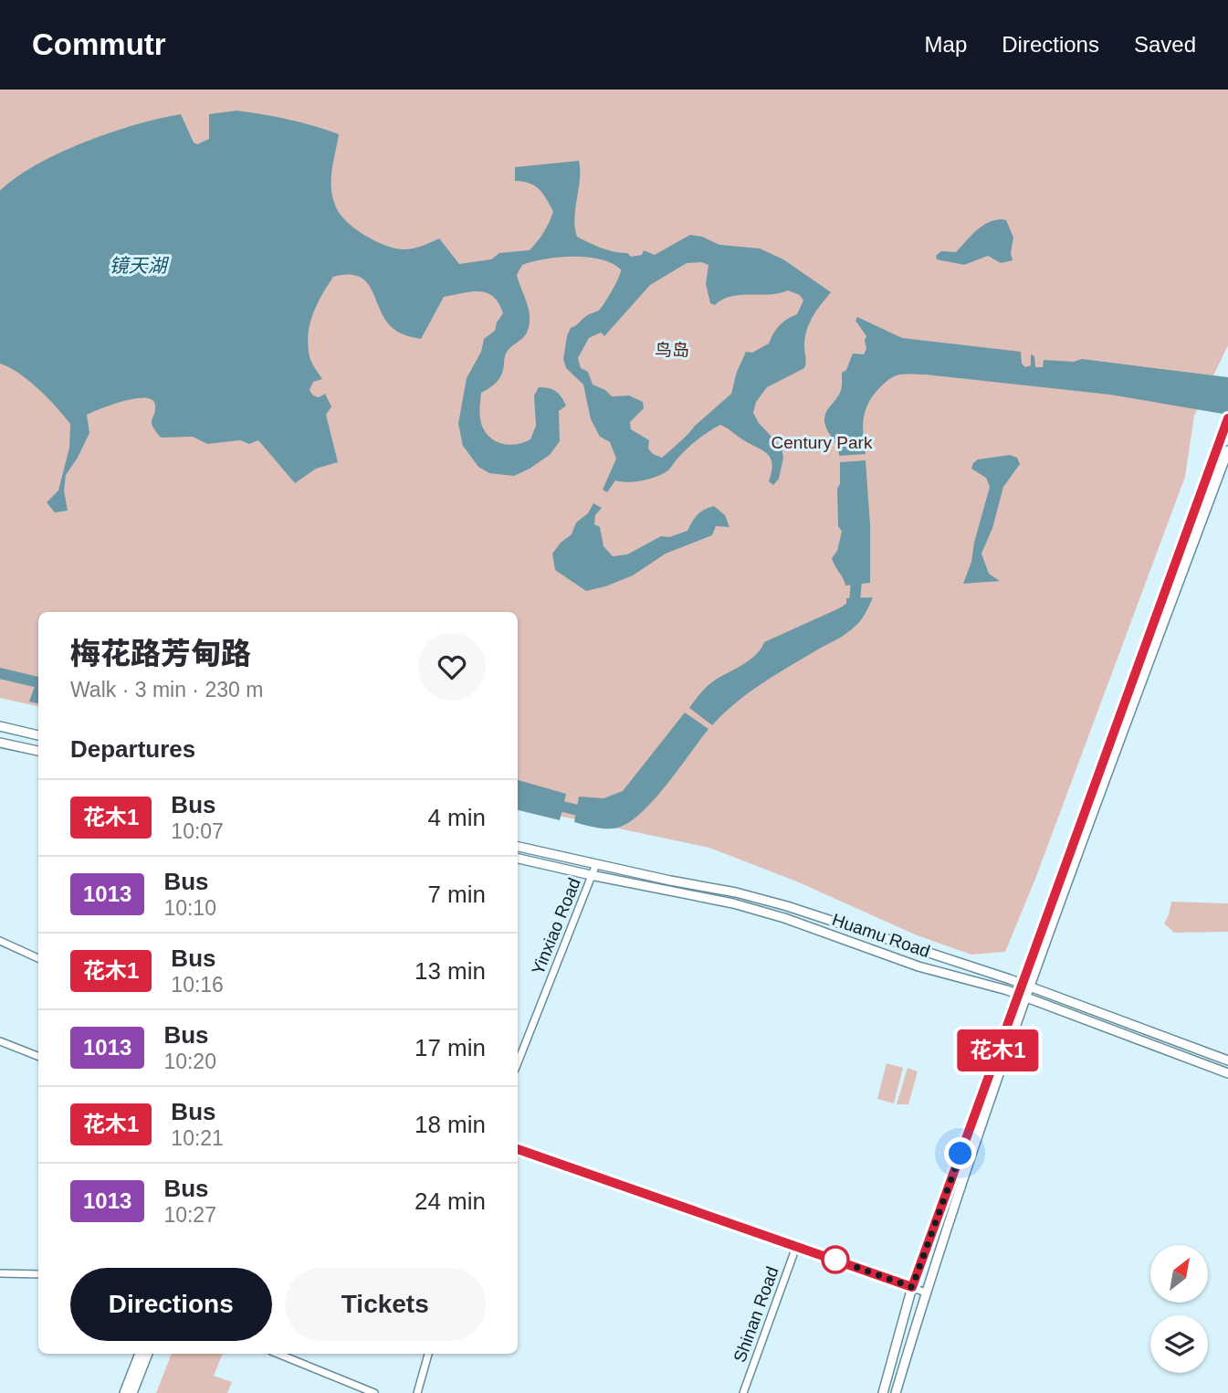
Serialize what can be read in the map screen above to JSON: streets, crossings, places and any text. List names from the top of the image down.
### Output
{
  "streets": {
    "main road": ["Huamu Road"],
    "street": ["Yinxiao Road", "Shinan Road"]
  },
  "crossings": [
    ["Yinxiao Road", "Huamu Road"]
  ],
  "water": ["镜天湖"],
  "parks": ["鸟岛", "Century Park"],
  "lines": ["bus line 花木1"],
  "north": "top right",
  "page": {
    "header": "Commutr",
    "nav": ["Map", "Directions", "Saved"],
    "on_map": "花木1",
    "heading": [
      ["梅花路芳甸路", "Walk · 3 min · 230 m"],
      "Departures"
    ],
    "list": [
      {
        "mark": "花木1",
        "name": "Bus",
        "note": "10:07",
        "value": "4 min"
      },
      {
        "mark": "1013",
        "name": "Bus",
        "note": "10:10",
        "value": "7 min"
      },
      {
        "mark": "花木1",
        "name": "Bus",
        "note": "10:16",
        "value": "13 min"
      },
      {
        "mark": "1013",
        "name": "Bus",
        "note": "10:20",
        "value": "17 min"
      },
      {
        "mark": "花木1",
        "name": "Bus",
        "note": "10:21",
        "value": "18 min"
      },
      {
        "mark": "1013",
        "name": "Bus",
        "note": "10:27",
        "value": "24 min"
      }
    ],
    "buttons": ["Directions", "Tickets"]
  }
}
